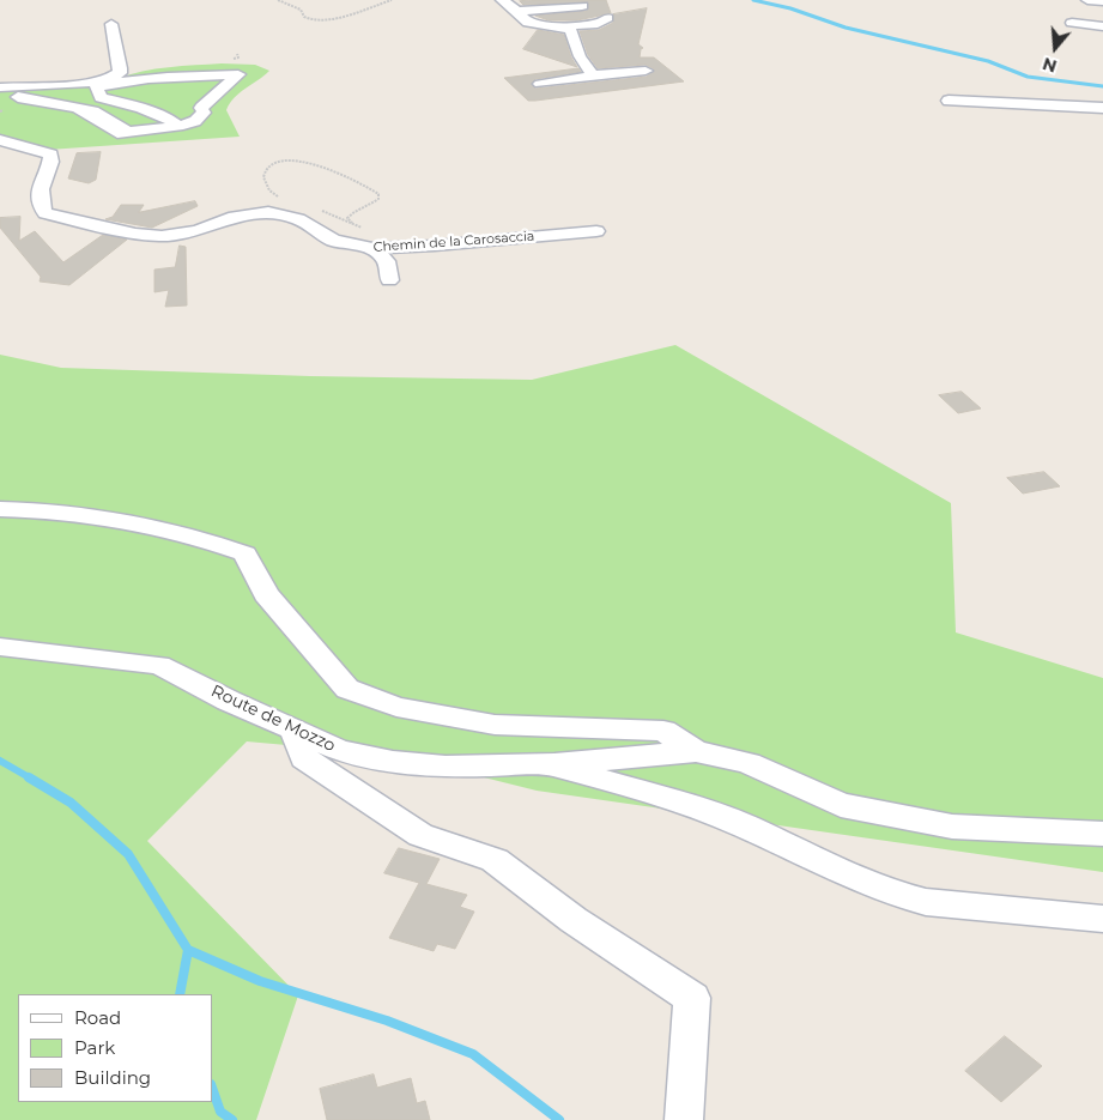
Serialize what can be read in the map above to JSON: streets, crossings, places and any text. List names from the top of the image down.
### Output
{
  "streets": {
    "street": ["Chemin de la Carosaccia", "Route de Mozzo"]
  },
  "legend": ["Road", "Park", "Building"],
  "north": "bottom"
}
